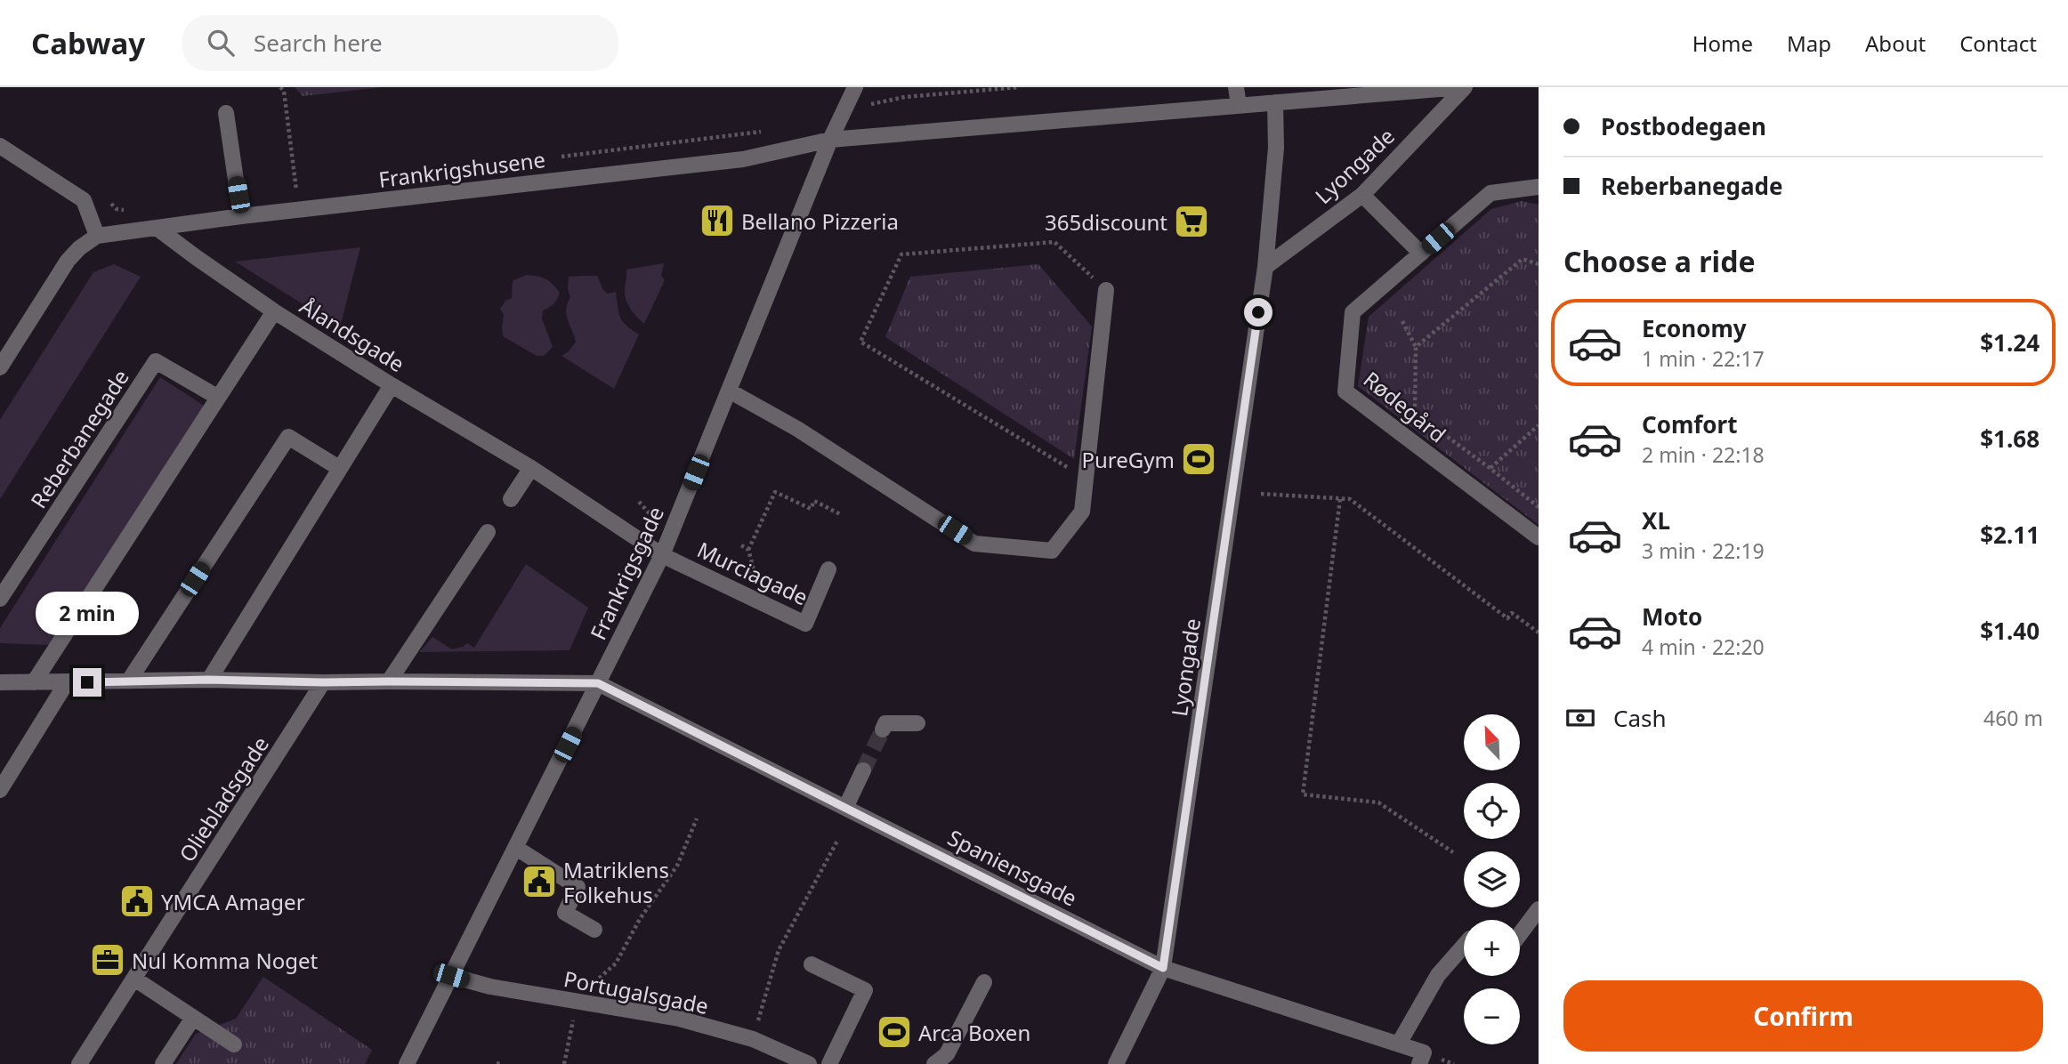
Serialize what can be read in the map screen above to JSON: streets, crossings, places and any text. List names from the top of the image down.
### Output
{
  "streets": {
    "street": [
      "Lyongade",
      "Frankrigshusene",
      "Ålandsgade",
      "Rødegård",
      "Reberbanegade",
      "Frankrigsgade",
      "Murciagade",
      "Oliebladsgade",
      "Spaniensgade",
      "Portugalsgade"
    ]
  },
  "crossings": [
    ["Lyongade", "Frankrigshusene"],
    ["Lyongade", "Spaniensgade"],
    ["Frankrigshusene", "Ålandsgade"],
    ["Frankrigshusene", "Frankrigsgade"],
    ["Ålandsgade", "Frankrigsgade"],
    ["Ålandsgade", "Murciagade"],
    ["Frankrigsgade", "Murciagade"],
    ["Frankrigsgade", "Spaniensgade"],
    ["Frankrigsgade", "Portugalsgade"]
  ],
  "places": {
    "restaurant": ["Bellano Pizzeria"],
    "supermarket": ["365discount"],
    "sports": ["PureGym", "Arca Boxen"],
    "public building": ["Matriklens Folkehus", "YMCA Amager"],
    "office": ["Nul Komma Noget"]
  },
  "north": "top left",
  "page": {
    "header": "Cabway",
    "search": "Search here",
    "nav": [
      "Home",
      "Map",
      "About",
      "Contact"
    ],
    "banner": ["Postbodegaen", "Reberbanegade"],
    "heading": "Choose a ride",
    "list": [
      {
        "name": "Economy",
        "note": "1 min · 22:17",
        "value": "$1.24"
      },
      {
        "name": "Comfort",
        "note": "2 min · 22:18",
        "value": "$1.68"
      },
      {
        "name": "XL",
        "note": "3 min · 22:19",
        "value": "$2.11"
      },
      {
        "name": "Moto",
        "note": "4 min · 22:20",
        "value": "$1.40"
      }
    ],
    "bubble": "2 min",
    "pay": ["Cash", "460 m"],
    "map_buttons": ["+", "−"],
    "buttons": "Confirm"
  }
}
